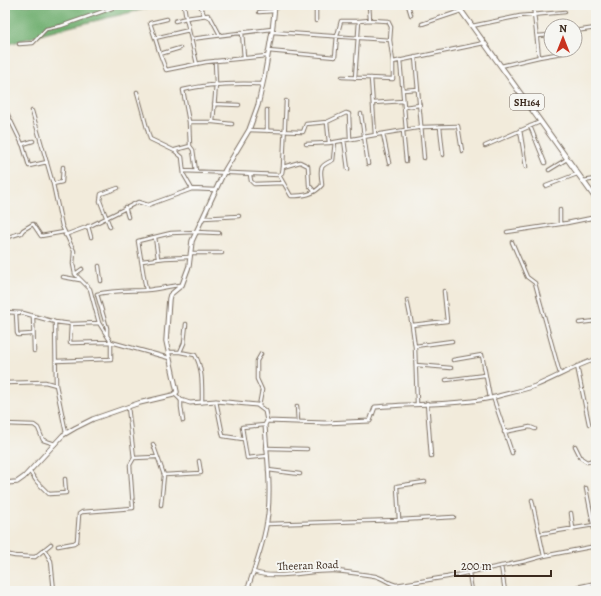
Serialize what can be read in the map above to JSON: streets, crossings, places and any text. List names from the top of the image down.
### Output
{
  "streets": {
    "main road": ["SH164"],
    "street": ["Theeran Road"]
  },
  "scale_bar": "200 m",
  "north": "top"
}
